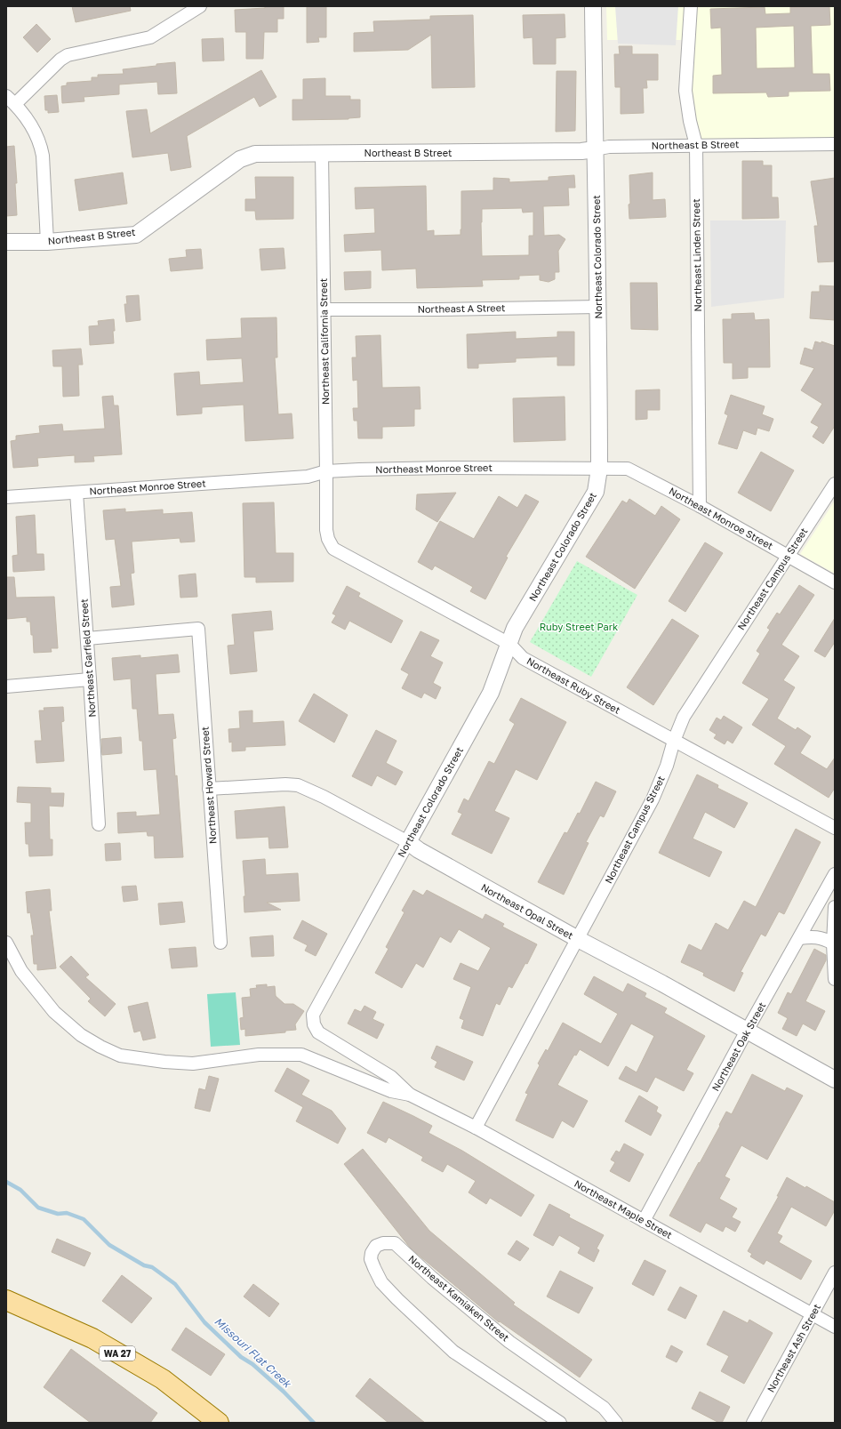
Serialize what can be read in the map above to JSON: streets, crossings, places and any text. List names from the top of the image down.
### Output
{
  "streets": {
    "main road": ["WA 27"],
    "street": [
      "Northeast B Street",
      "Northeast Linden Street",
      "Northeast Colorado Street",
      "Northeast A Street",
      "Northeast California Street",
      "Northeast Monroe Street",
      "Northeast Campus Street",
      "Northeast Garfield Street",
      "Northeast Ruby Street",
      "Northeast Howard Street",
      "Northeast Opal Street",
      "Northeast Oak Street",
      "Northeast Maple Street",
      "Northeast Kamiaken Street",
      "Northeast Ash Street"
    ]
  },
  "crossings": [
    ["Northeast B Street", "Northeast Linden Street"],
    ["Northeast B Street", "Northeast Colorado Street"],
    ["Northeast B Street", "Northeast California Street"],
    ["Northeast Linden Street", "Northeast Monroe Street"],
    ["Northeast Colorado Street", "Northeast A Street"],
    ["Northeast Colorado Street", "Northeast Monroe Street"],
    ["Northeast Colorado Street", "Northeast Ruby Street"],
    ["Northeast Colorado Street", "Northeast Opal Street"],
    ["Northeast Colorado Street", "Northeast Maple Street"],
    ["Northeast A Street", "Northeast California Street"],
    ["Northeast California Street", "Northeast Monroe Street"],
    ["Northeast California Street", "Northeast Ruby Street"],
    ["Northeast Monroe Street", "Northeast Campus Street"],
    ["Northeast Monroe Street", "Northeast Garfield Street"],
    ["Northeast Campus Street", "Northeast Ruby Street"],
    ["Northeast Campus Street", "Northeast Opal Street"],
    ["Northeast Campus Street", "Northeast Maple Street"],
    ["Northeast Garfield Street", "Northeast Howard Street"],
    ["Northeast Howard Street", "Northeast Opal Street"],
    ["Northeast Opal Street", "Northeast Oak Street"],
    ["Northeast Oak Street", "Northeast Maple Street"],
    ["Northeast Maple Street", "Northeast Ash Street"]
  ],
  "water": ["Missouri Flat Creek"],
  "parks": ["Ruby Street Park"]
}
